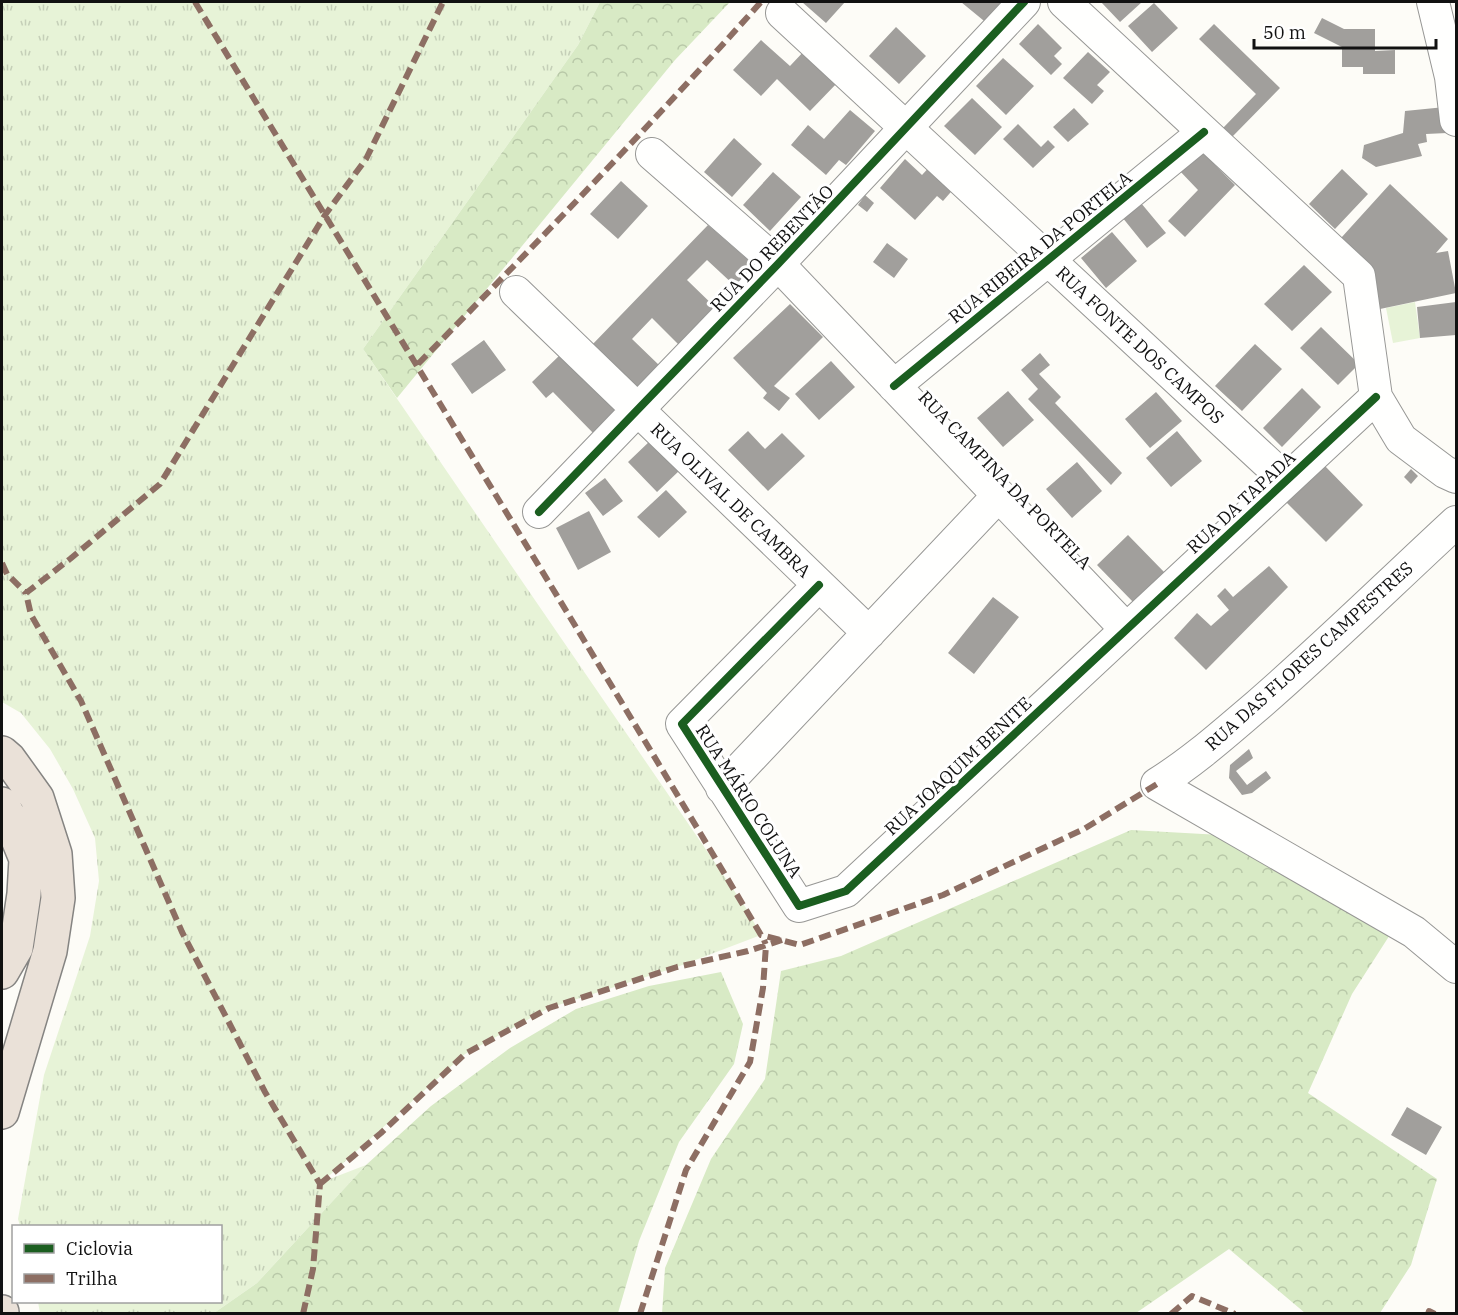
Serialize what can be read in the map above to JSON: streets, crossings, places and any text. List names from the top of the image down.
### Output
{
  "streets": {
    "street": [
      "RUA RIBEIRA DA PORTELA",
      "RUA DO REBENTÃO",
      "RUA FONTE DOS CAMPOS",
      "RUA CAMPINA DA PORTELA",
      "RUA OLIVAL DE CAMBRA",
      "RUA DA TAPADA",
      "RUA DAS FLORES CAMPESTRES",
      "RUA JOAQUIM BENITE",
      "RUA MÁRIO COLUNA"
    ]
  },
  "crossings": [
    ["RUA RIBEIRA DA PORTELA", "RUA FONTE DOS CAMPOS"],
    ["RUA RIBEIRA DA PORTELA", "RUA CAMPINA DA PORTELA"],
    ["RUA DO REBENTÃO", "RUA FONTE DOS CAMPOS"],
    ["RUA DO REBENTÃO", "RUA CAMPINA DA PORTELA"],
    ["RUA DO REBENTÃO", "RUA OLIVAL DE CAMBRA"],
    ["RUA FONTE DOS CAMPOS", "RUA DA TAPADA"],
    ["RUA CAMPINA DA PORTELA", "RUA DA TAPADA"],
    ["RUA CAMPINA DA PORTELA", "RUA JOAQUIM BENITE"],
    ["RUA OLIVAL DE CAMBRA", "RUA MÁRIO COLUNA"],
    ["RUA DA TAPADA", "RUA JOAQUIM BENITE"],
    ["RUA JOAQUIM BENITE", "RUA MÁRIO COLUNA"]
  ],
  "legend": ["Ciclovia", "Trilha"],
  "scale_bar": "50 m"
}
